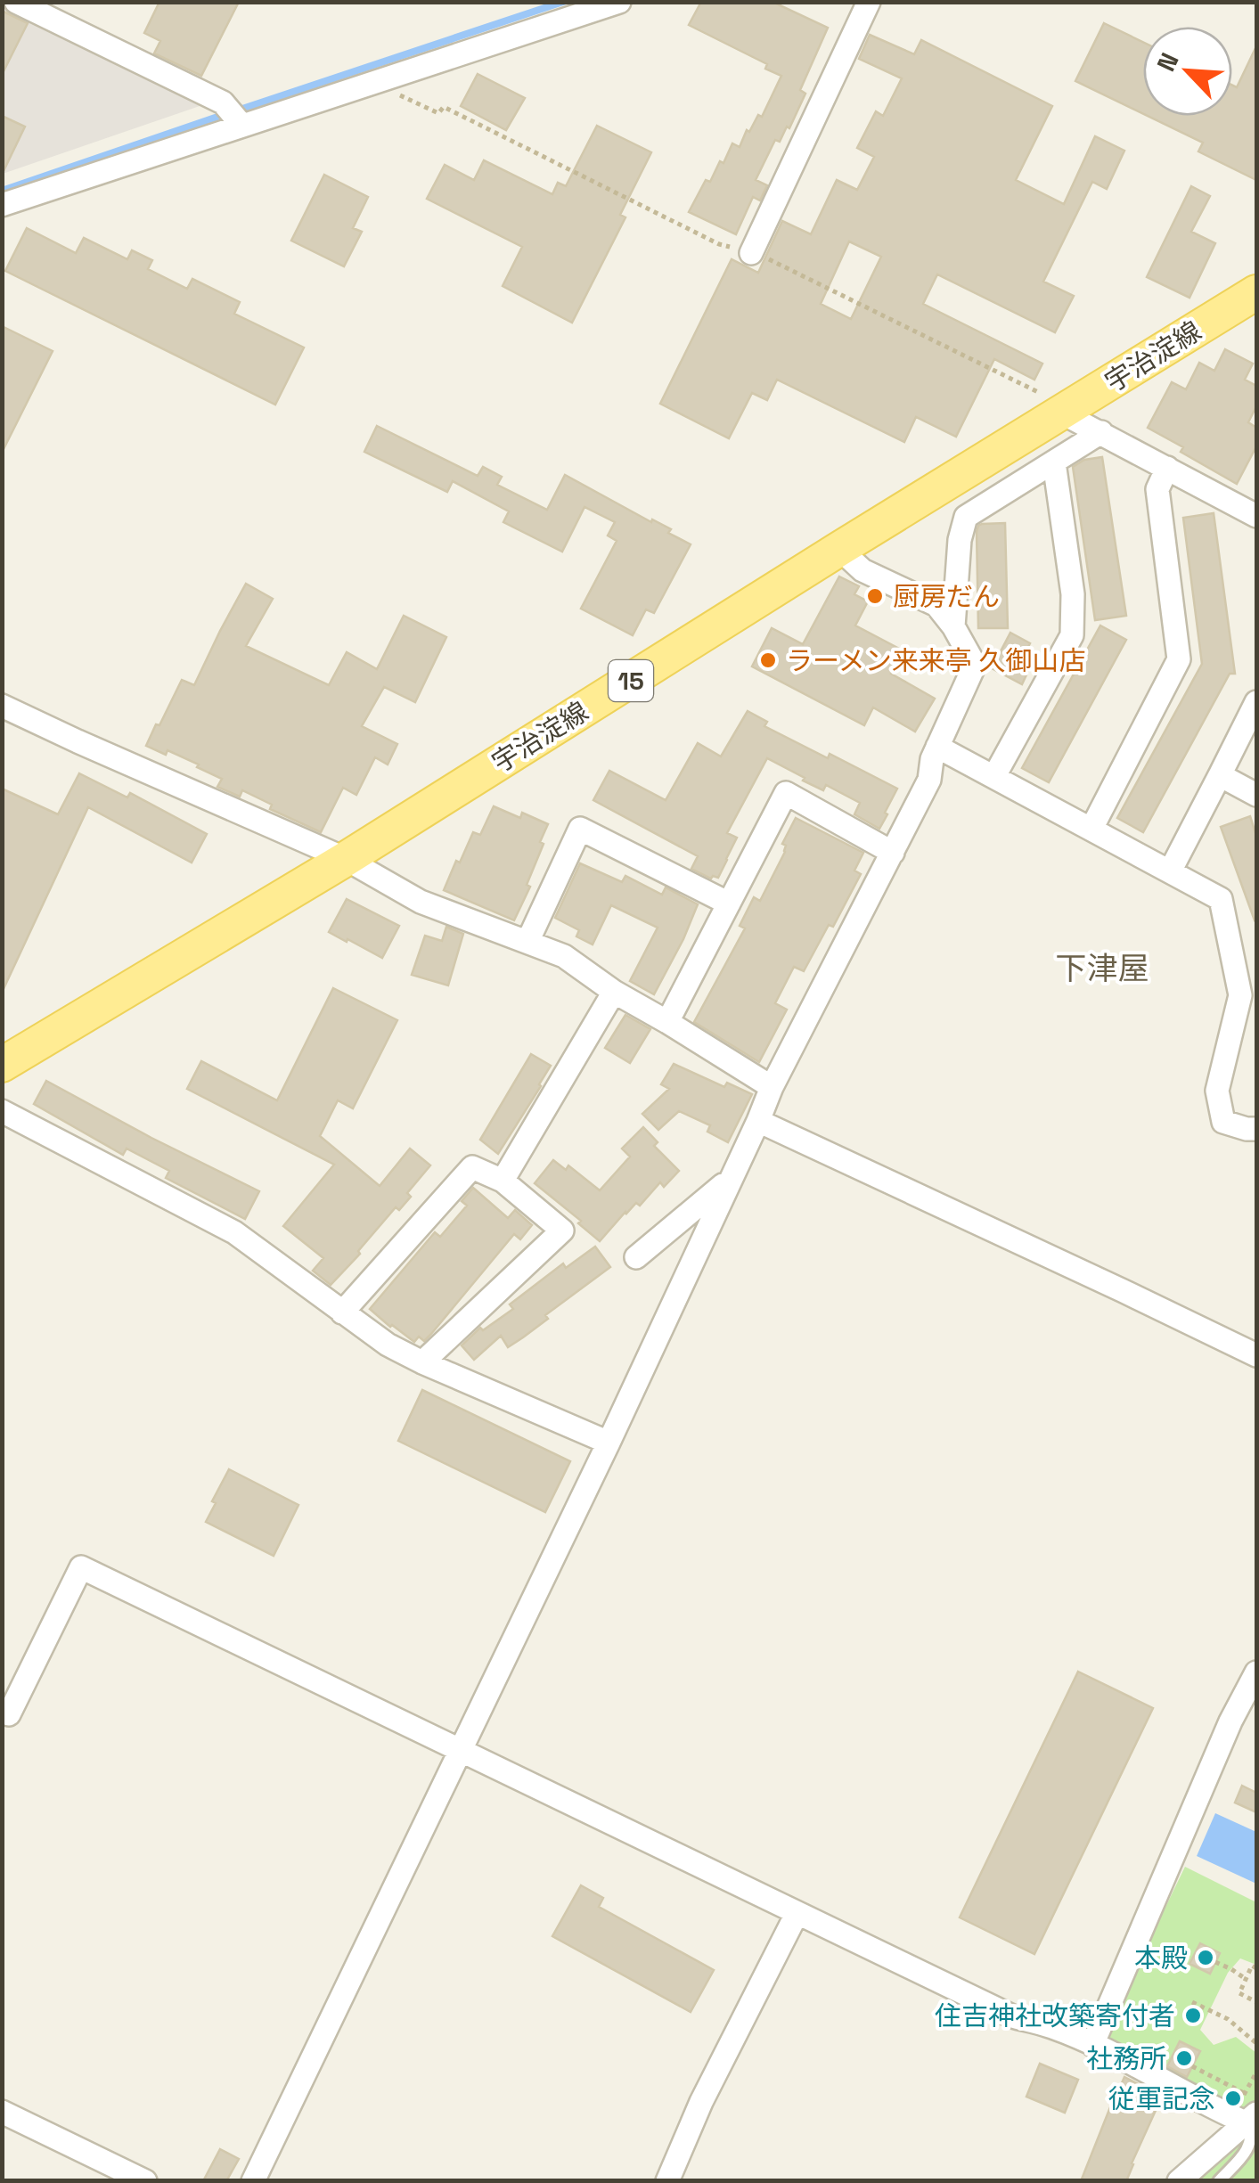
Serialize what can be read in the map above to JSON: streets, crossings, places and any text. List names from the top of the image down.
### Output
{
  "streets": {
    "main road": ["宇治淀線", "15"]
  },
  "districts": ["下津屋"],
  "places": [
    "厨房だん",
    "ラーメン来来亭 久御山店",
    "本殿",
    "住吉神社改築寄付者",
    "社務所",
    "従軍記念"
  ],
  "north": "top left"
}
